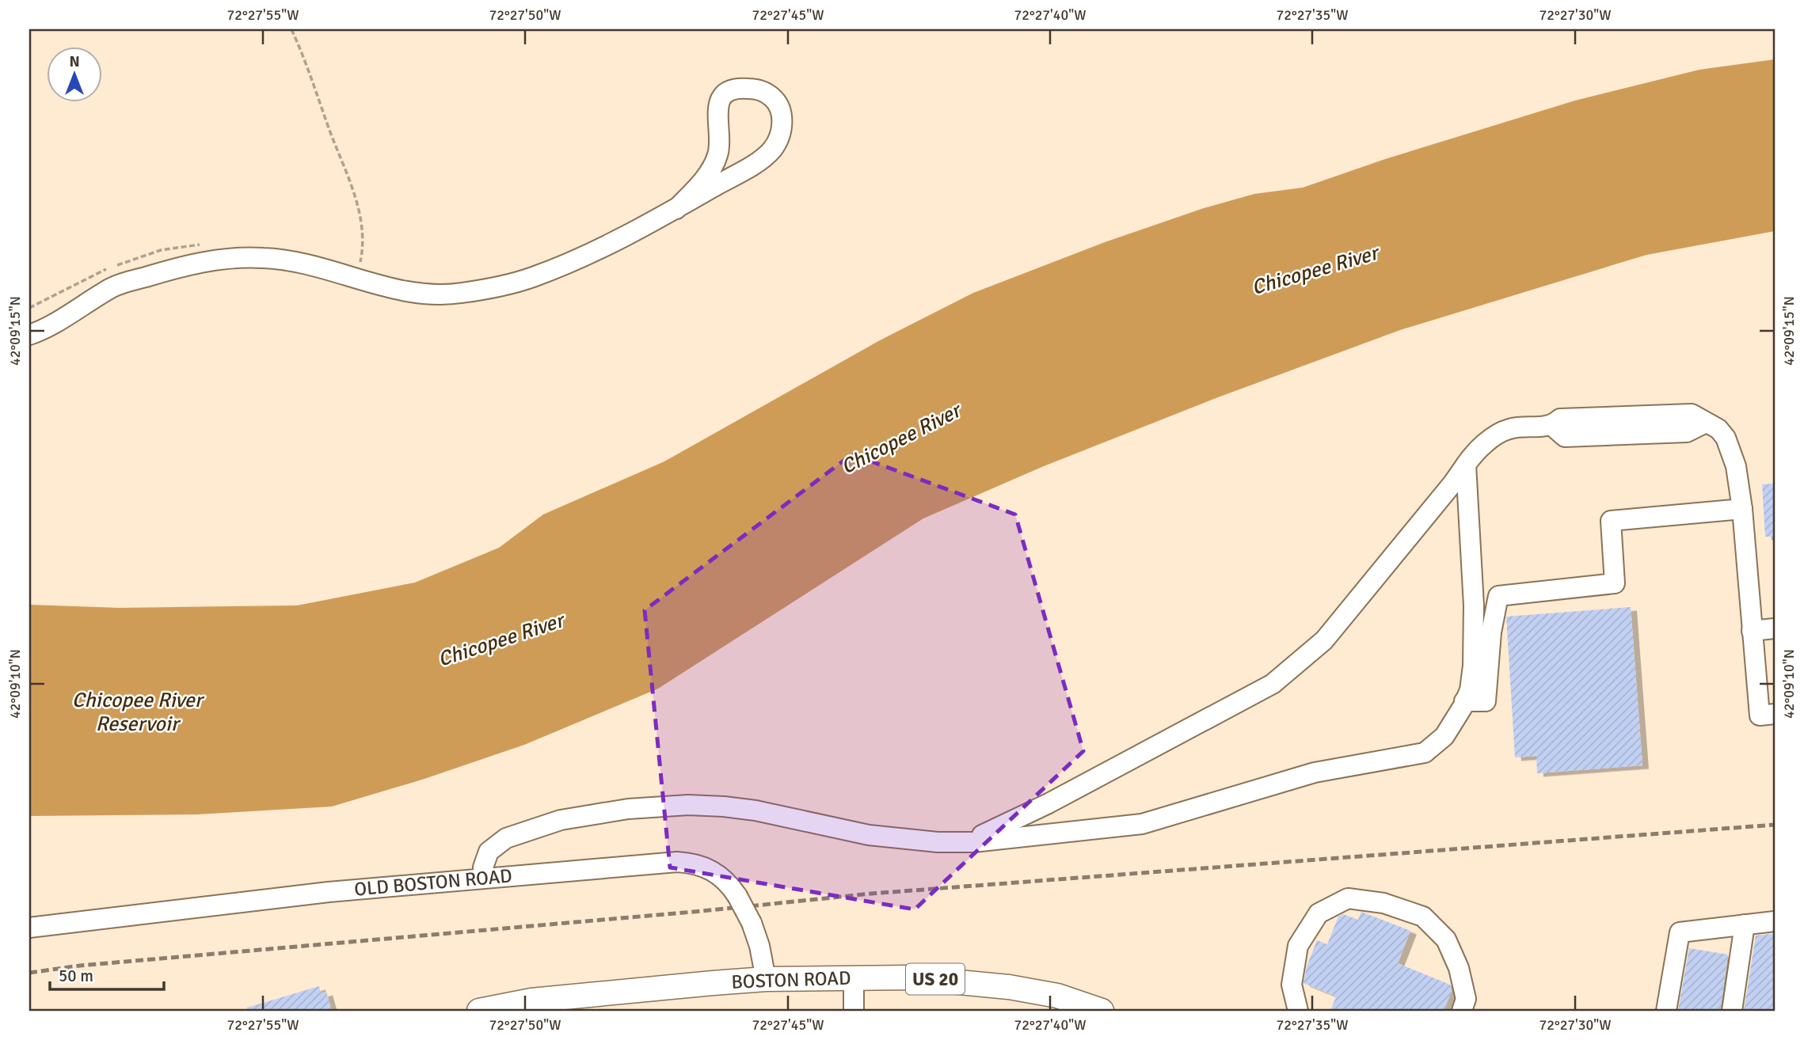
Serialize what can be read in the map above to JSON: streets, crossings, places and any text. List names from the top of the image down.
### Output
{
  "streets": {
    "main road": ["US 20", "BOSTON ROAD"],
    "street": ["OLD BOSTON ROAD"]
  },
  "crossings": [
    ["OLD BOSTON ROAD", "BOSTON ROAD"]
  ],
  "water": ["Chicopee River", "Chicopee River Reservoir"],
  "scale_bar": "50 m",
  "north": "top",
  "coordinates": [
    "72°27'55\"W",
    "72°27'50\"W",
    "72°27'45\"W",
    "72°27'40\"W",
    "72°27'35\"W",
    "72°27'30\"W",
    "42°09'15\"N",
    "42°09'10\"N"
  ]
}
